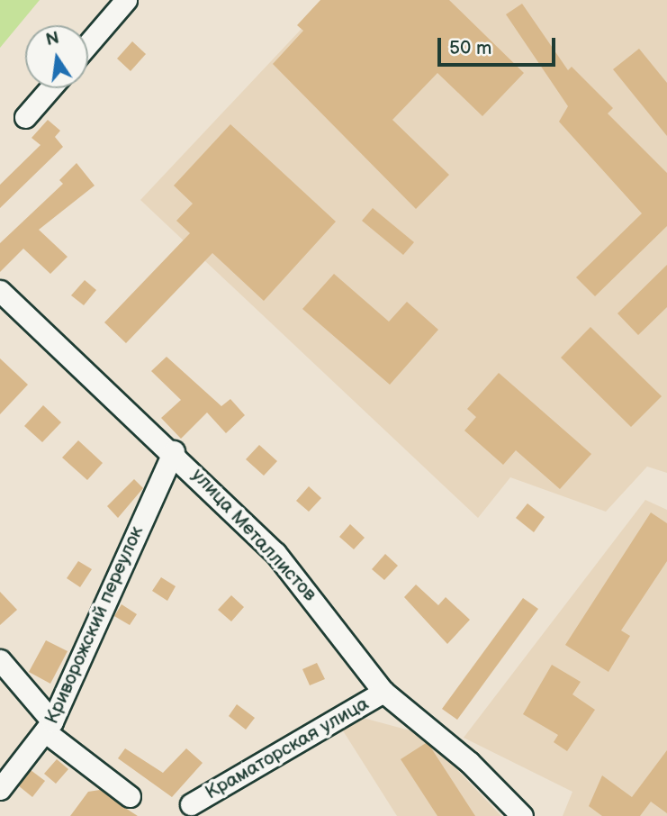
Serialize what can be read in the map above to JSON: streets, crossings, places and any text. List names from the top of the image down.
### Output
{
  "streets": {
    "street": ["улица Металлистов", "Криворожский переулок", "Краматорская улица"]
  },
  "crossings": [
    ["улица Металлистов", "Криворожский переулок"],
    ["улица Металлистов", "Краматорская улица"]
  ],
  "scale_bar": "50 m",
  "north": "top"
}
